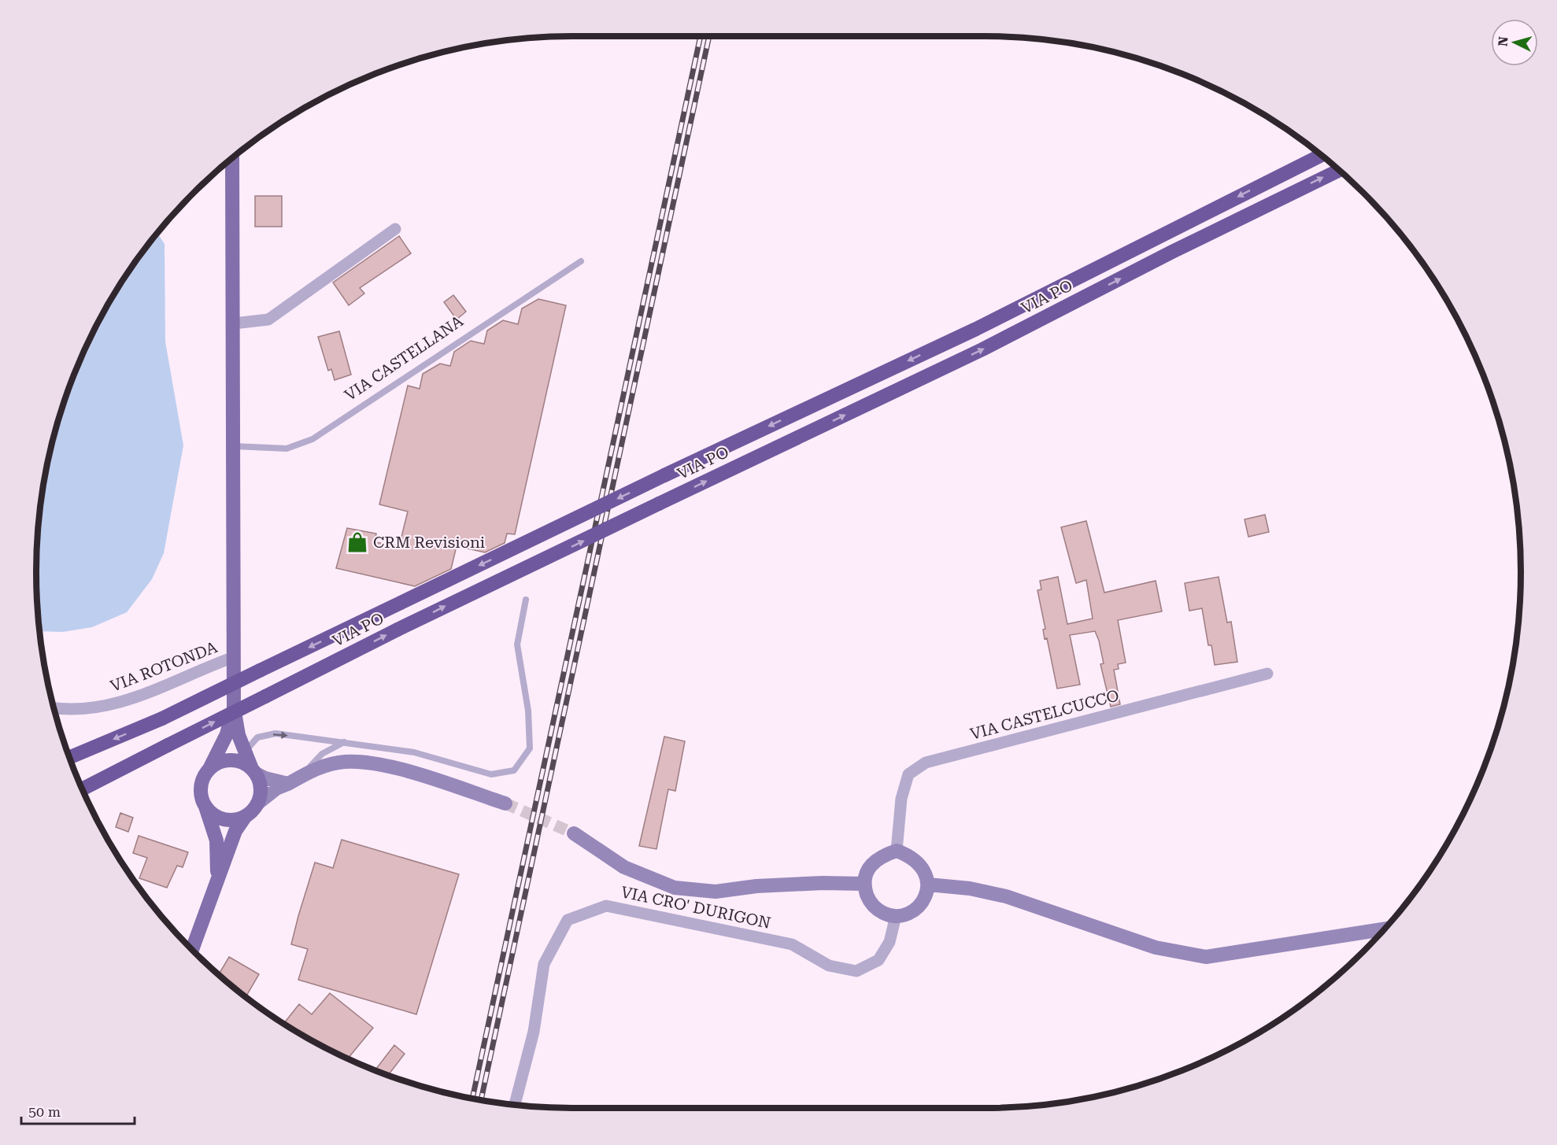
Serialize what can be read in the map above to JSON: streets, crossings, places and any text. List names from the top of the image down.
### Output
{
  "streets": {
    "highway": ["VIA PO"],
    "street": ["VIA ROTONDA", "VIA CASTELCUCCO", "VIA CRO' DURIGON"],
    "lane": ["VIA CASTELLANA"]
  },
  "crossings": [
    ["VIA CASTELCUCCO", "VIA CRO' DURIGON"]
  ],
  "places": {
    "shop": ["CRM Revisioni"]
  },
  "scale_bar": "50 m",
  "north": "left"
}
